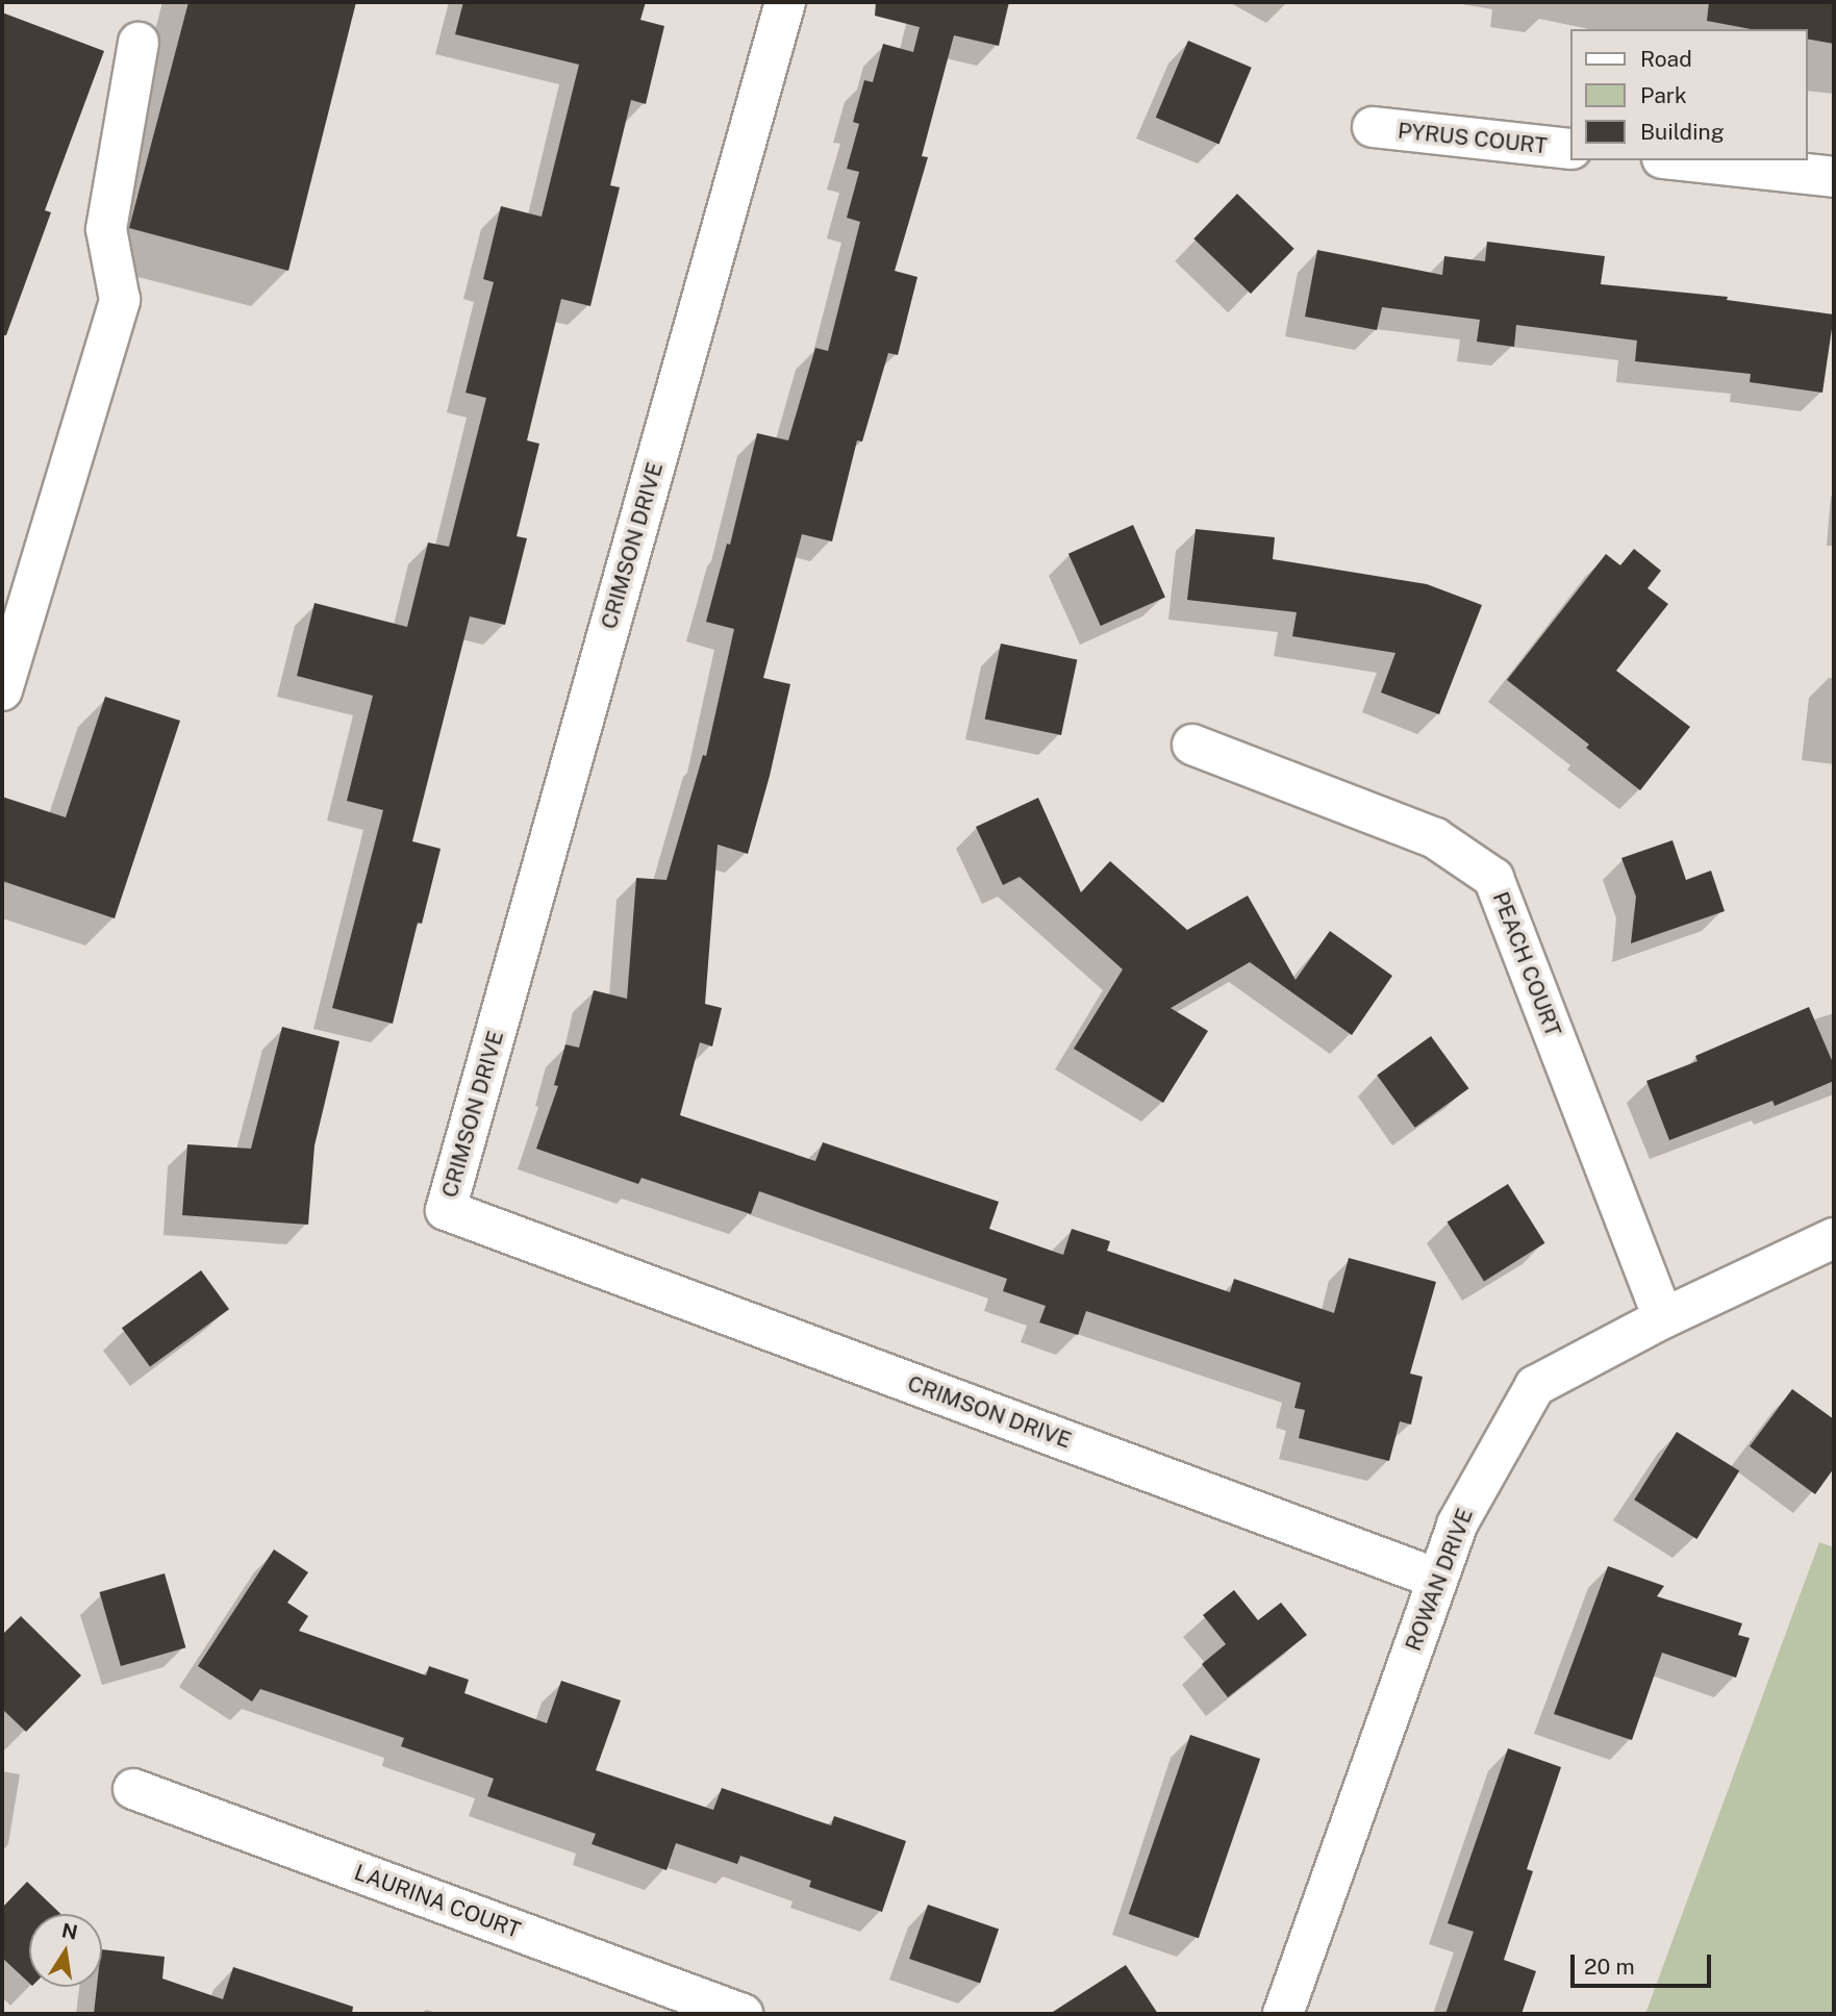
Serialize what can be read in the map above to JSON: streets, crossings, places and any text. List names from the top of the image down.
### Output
{
  "streets": {
    "street": [
      "PYRUS COURT",
      "CRIMSON DRIVE",
      "PEACH COURT",
      "ROWAN DRIVE",
      "LAURINA COURT"
    ]
  },
  "crossings": [
    ["CRIMSON DRIVE", "ROWAN DRIVE"],
    ["PEACH COURT", "ROWAN DRIVE"]
  ],
  "legend": ["Road", "Park", "Building"],
  "scale_bar": "20 m",
  "north": "top"
}
